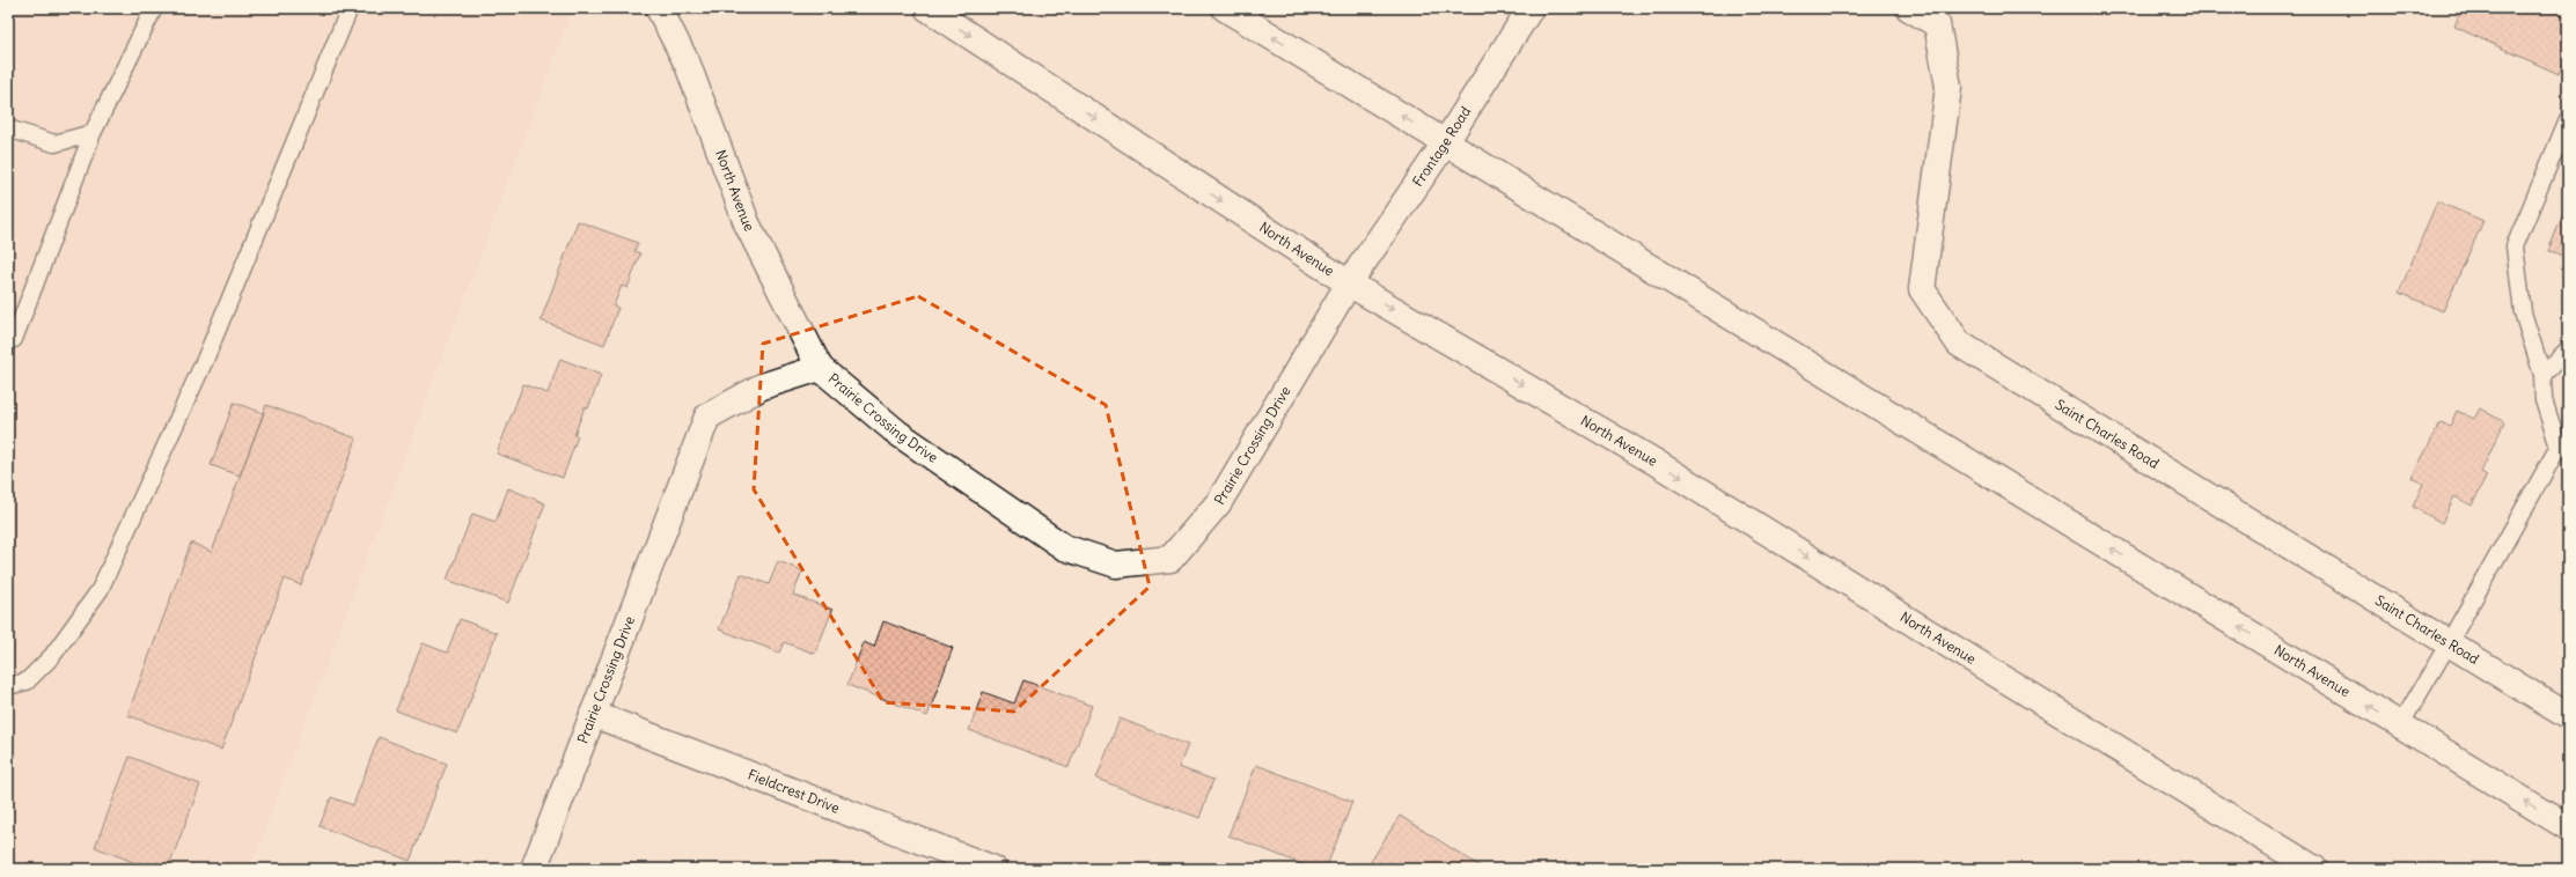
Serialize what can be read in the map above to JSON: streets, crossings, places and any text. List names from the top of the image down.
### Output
{
  "streets": {
    "street": [
      "Frontage Road",
      "North Avenue",
      "Prairie Crossing Drive",
      "Saint Charles Road",
      "Fieldcrest Drive"
    ]
  },
  "crossings": [
    ["Frontage Road", "North Avenue"],
    ["Frontage Road", "Prairie Crossing Drive"],
    ["North Avenue", "Prairie Crossing Drive"],
    ["Prairie Crossing Drive", "Fieldcrest Drive"]
  ]
}
